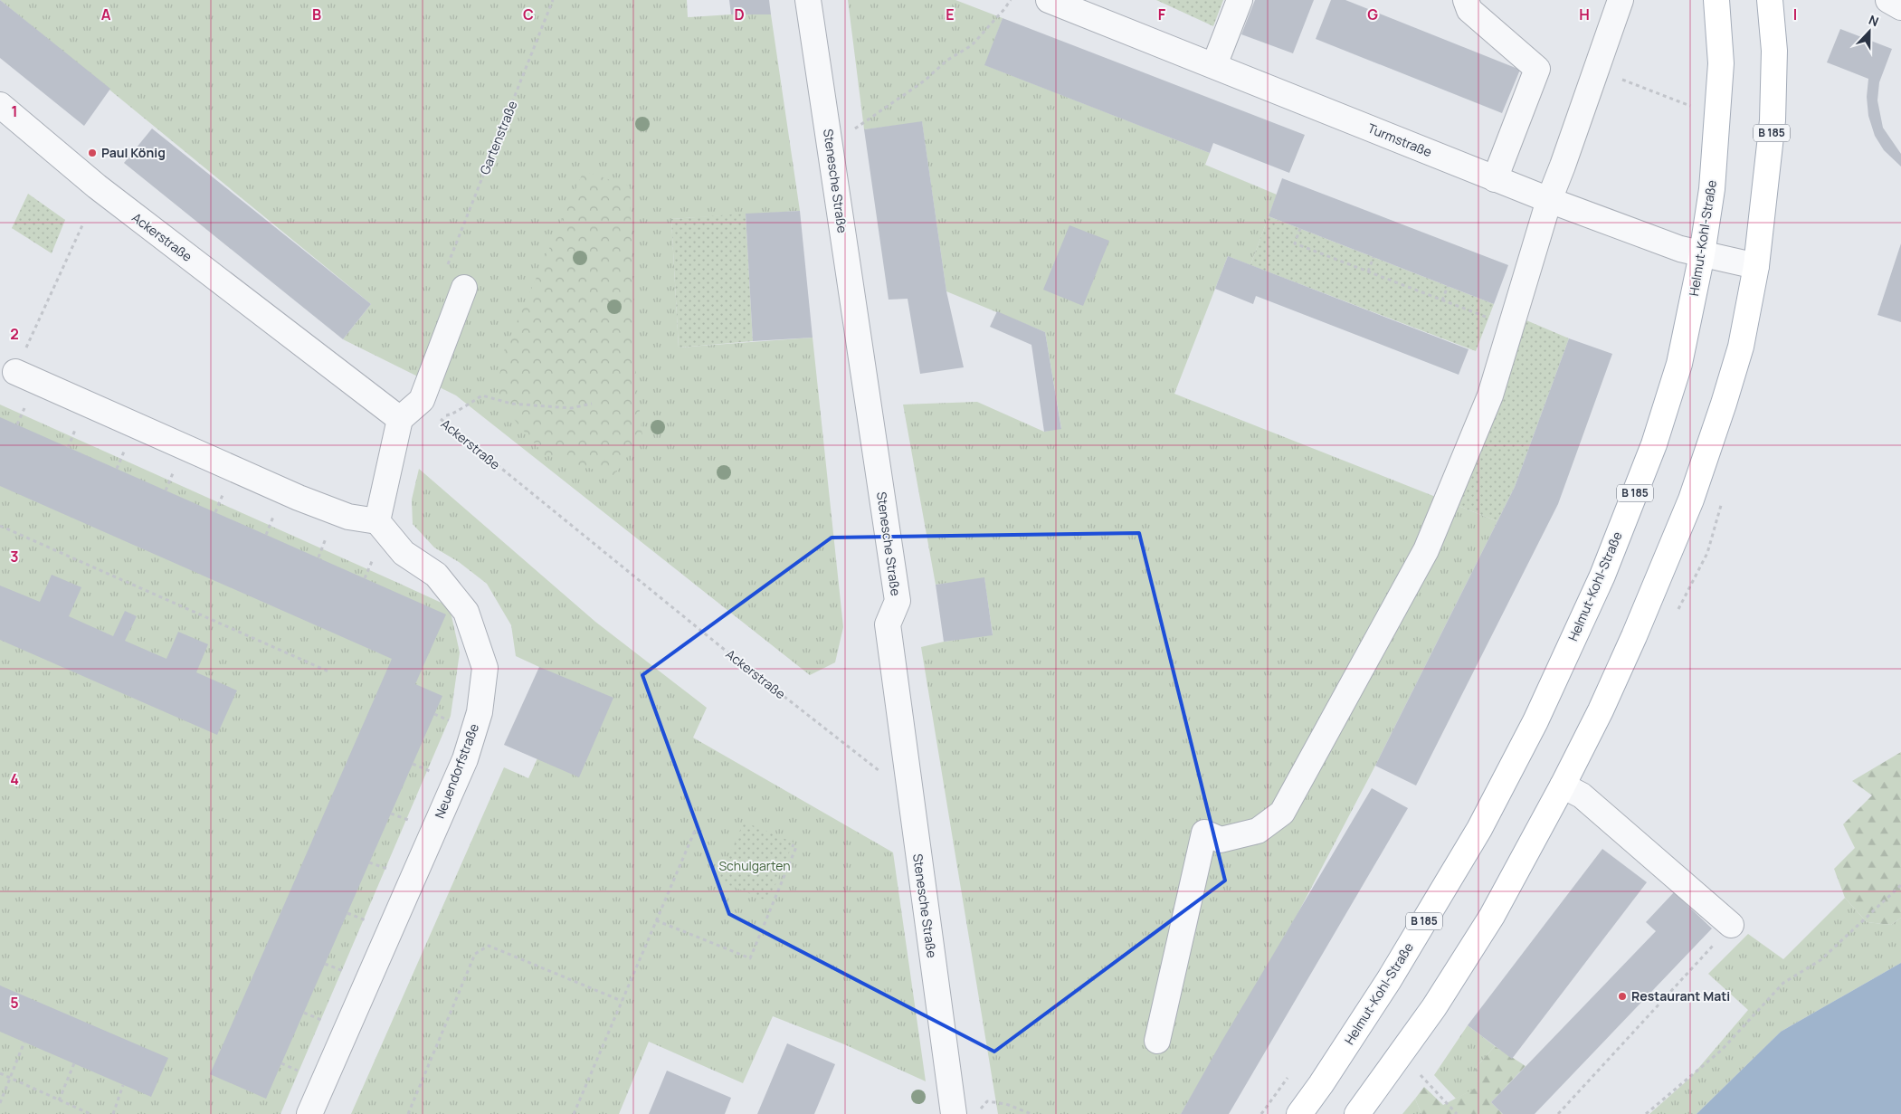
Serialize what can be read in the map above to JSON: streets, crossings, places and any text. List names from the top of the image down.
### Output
{
  "streets": {
    "main road": ["B 185", "Helmut-Kohl-Straße"],
    "street": [
      "Turmstraße",
      "Stenesche Straße",
      "Ackerstraße",
      "Neuendorfstraße"
    ],
    "path": ["Gartenstraße"]
  },
  "crossings": [
    ["B 185", "Turmstraße"],
    ["Turmstraße", "Helmut-Kohl-Straße"],
    ["Stenesche Straße", "Ackerstraße"]
  ],
  "parks": ["Schulgarten"],
  "places": ["Paul König", "Restaurant Mati"],
  "north": "top",
  "grid": {
    "columns": [
      "A",
      "B",
      "C",
      "D",
      "E",
      "F",
      "G",
      "H",
      "I"
    ],
    "rows": [
      "1",
      "2",
      "3",
      "4",
      "5"
    ]
  }
}
